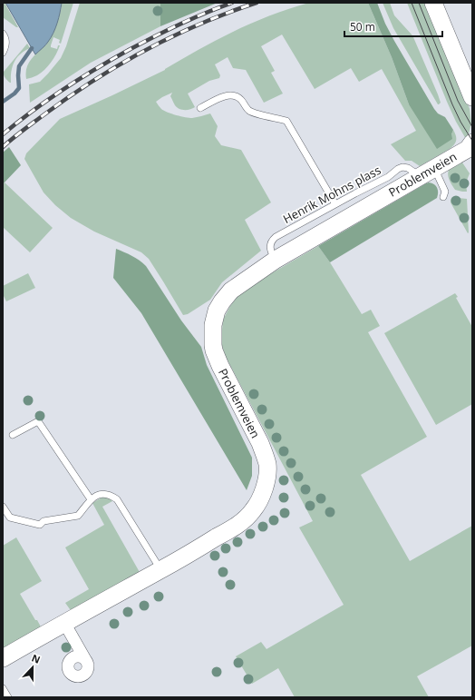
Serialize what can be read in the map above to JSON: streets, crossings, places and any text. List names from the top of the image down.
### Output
{
  "streets": {
    "street": ["Problemveien"],
    "lane": ["Henrik Mohns plass"]
  },
  "crossings": [
    ["Problemveien", "Henrik Mohns plass"]
  ],
  "scale_bar": "50 m",
  "north": "top"
}
